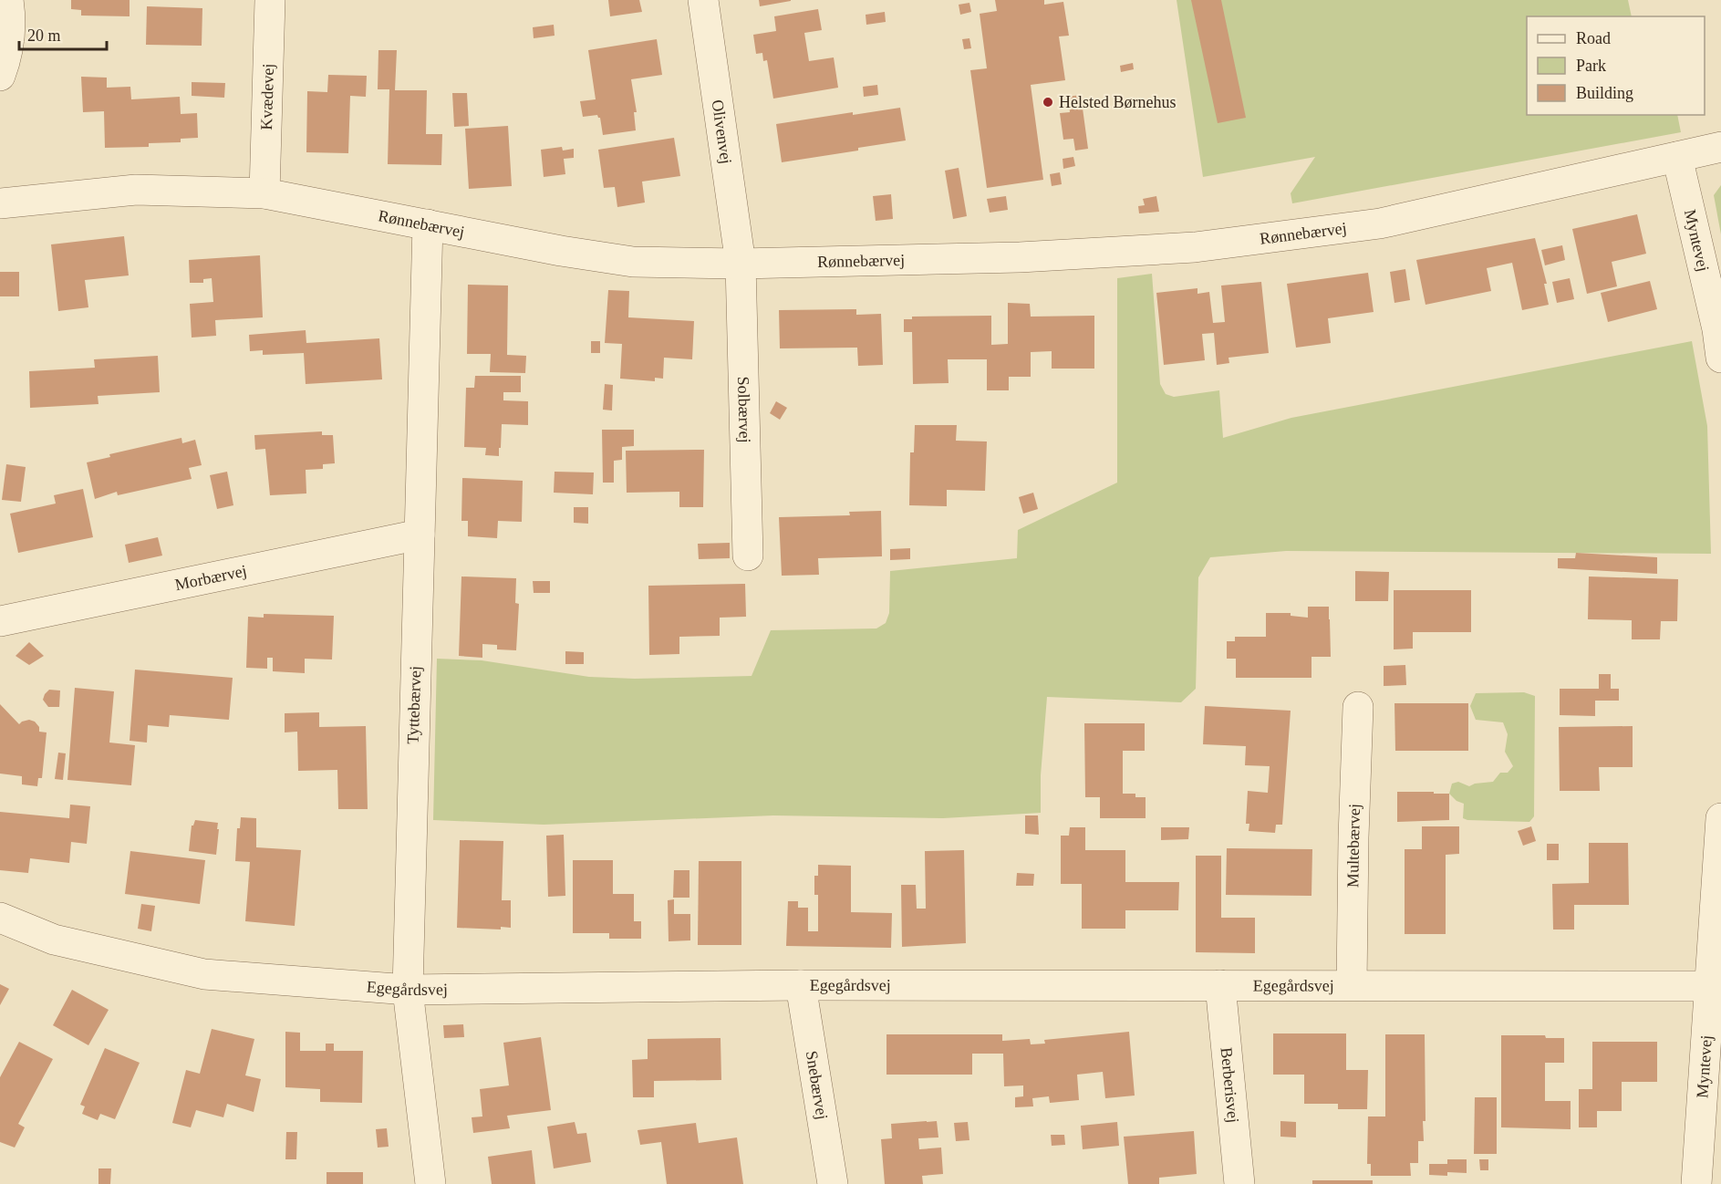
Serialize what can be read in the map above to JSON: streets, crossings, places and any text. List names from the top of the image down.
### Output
{
  "streets": {
    "street": [
      "Kvædevej",
      "Olivenvej",
      "Rønnebærvej",
      "Myntevej",
      "Solbærvej",
      "Morbærvej",
      "Tyttebærvej",
      "Multebærvej",
      "Egegårdsvej",
      "Snebærvej",
      "Berberisvej"
    ]
  },
  "crossings": [
    ["Kvædevej", "Rønnebærvej"],
    ["Olivenvej", "Rønnebærvej"],
    ["Olivenvej", "Solbærvej"],
    ["Rønnebærvej", "Myntevej"],
    ["Rønnebærvej", "Solbærvej"],
    ["Rønnebærvej", "Tyttebærvej"],
    ["Myntevej", "Egegårdsvej"],
    ["Morbærvej", "Tyttebærvej"],
    ["Tyttebærvej", "Egegårdsvej"],
    ["Multebærvej", "Egegårdsvej"],
    ["Egegårdsvej", "Snebærvej"],
    ["Egegårdsvej", "Berberisvej"]
  ],
  "places": ["Helsted Børnehus"],
  "legend": ["Road", "Park", "Building"],
  "scale_bar": "20 m"
}
